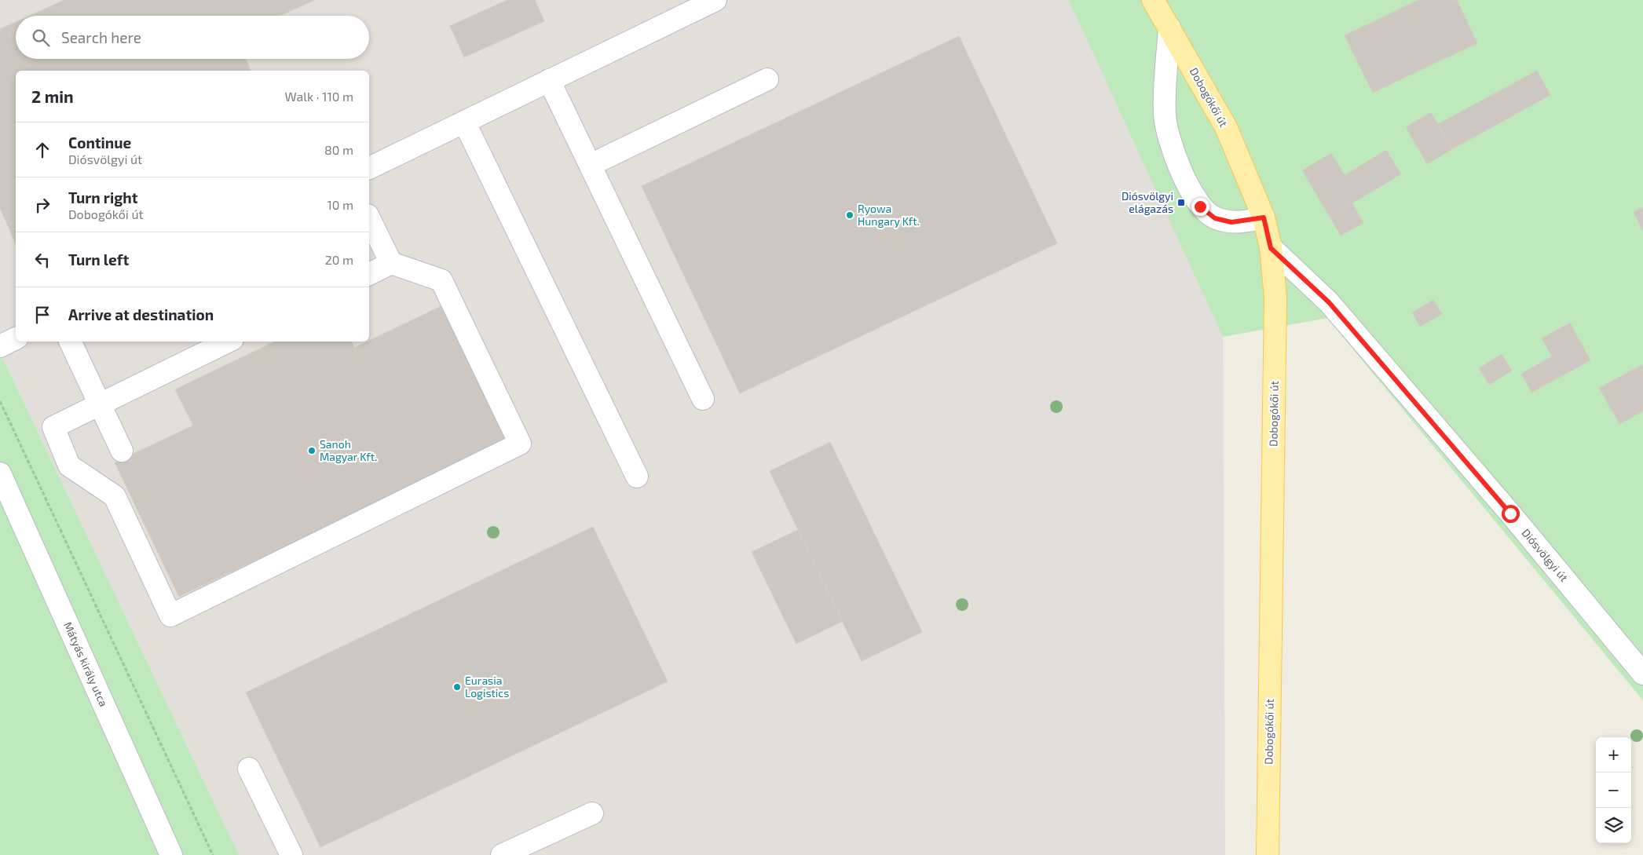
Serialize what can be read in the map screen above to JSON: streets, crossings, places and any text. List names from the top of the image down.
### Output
{
  "streets": {
    "main road": ["Dobogókői út"],
    "street": ["Diósvölgyi út", "Mátyás király utca"]
  },
  "crossings": [
    ["Dobogókői út", "Diósvölgyi út"]
  ],
  "places": {
    "transit": ["Diósvölgyi elágazás"],
    "other": ["Ryowa Hungary Kft.", "Sanoh Magyar Kft.", "Eurasia Logistics"]
  },
  "page": {
    "search": "Search here",
    "heading": ["2 min", "Walk · 110 m"],
    "list": [
      ["Continue", "Diósvölgyi út", "80 m"],
      ["Turn right", "Dobogókői út", "10 m"],
      ["Turn left", "20 m"],
      "Arrive at destination"
    ],
    "map_buttons": ["+", "−"]
  }
}
